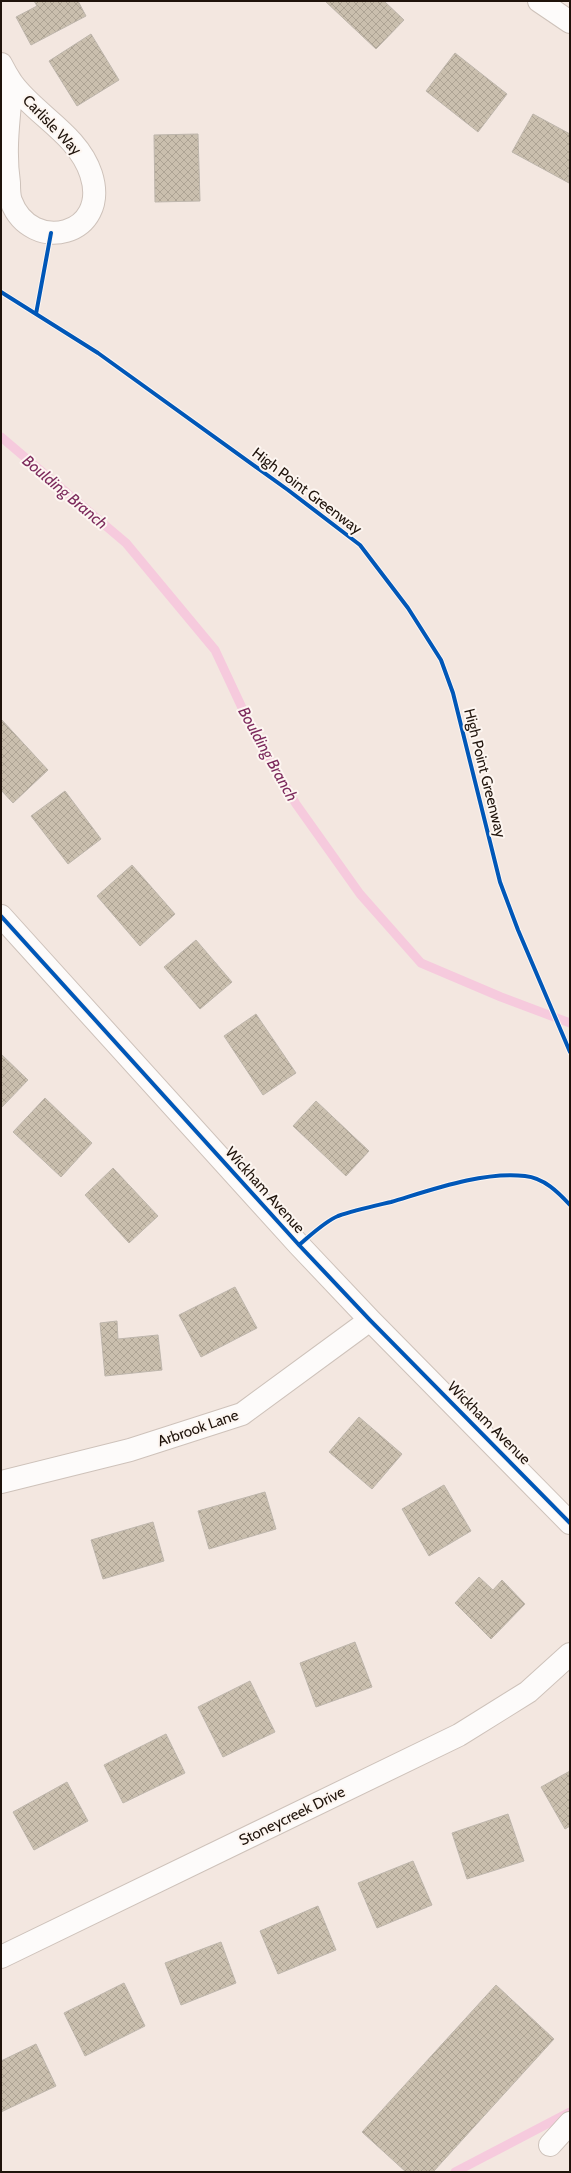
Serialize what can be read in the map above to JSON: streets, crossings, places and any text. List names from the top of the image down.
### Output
{
  "streets": {
    "street": [
      "Carlisle Way",
      "Wickham Avenue",
      "Arbrook Lane",
      "Stoneycreek Drive"
    ],
    "cycle path": ["High Point Greenway"]
  },
  "crossings": [
    ["Wickham Avenue", "Arbrook Lane"]
  ],
  "water": ["Boulding Branch"]
}
